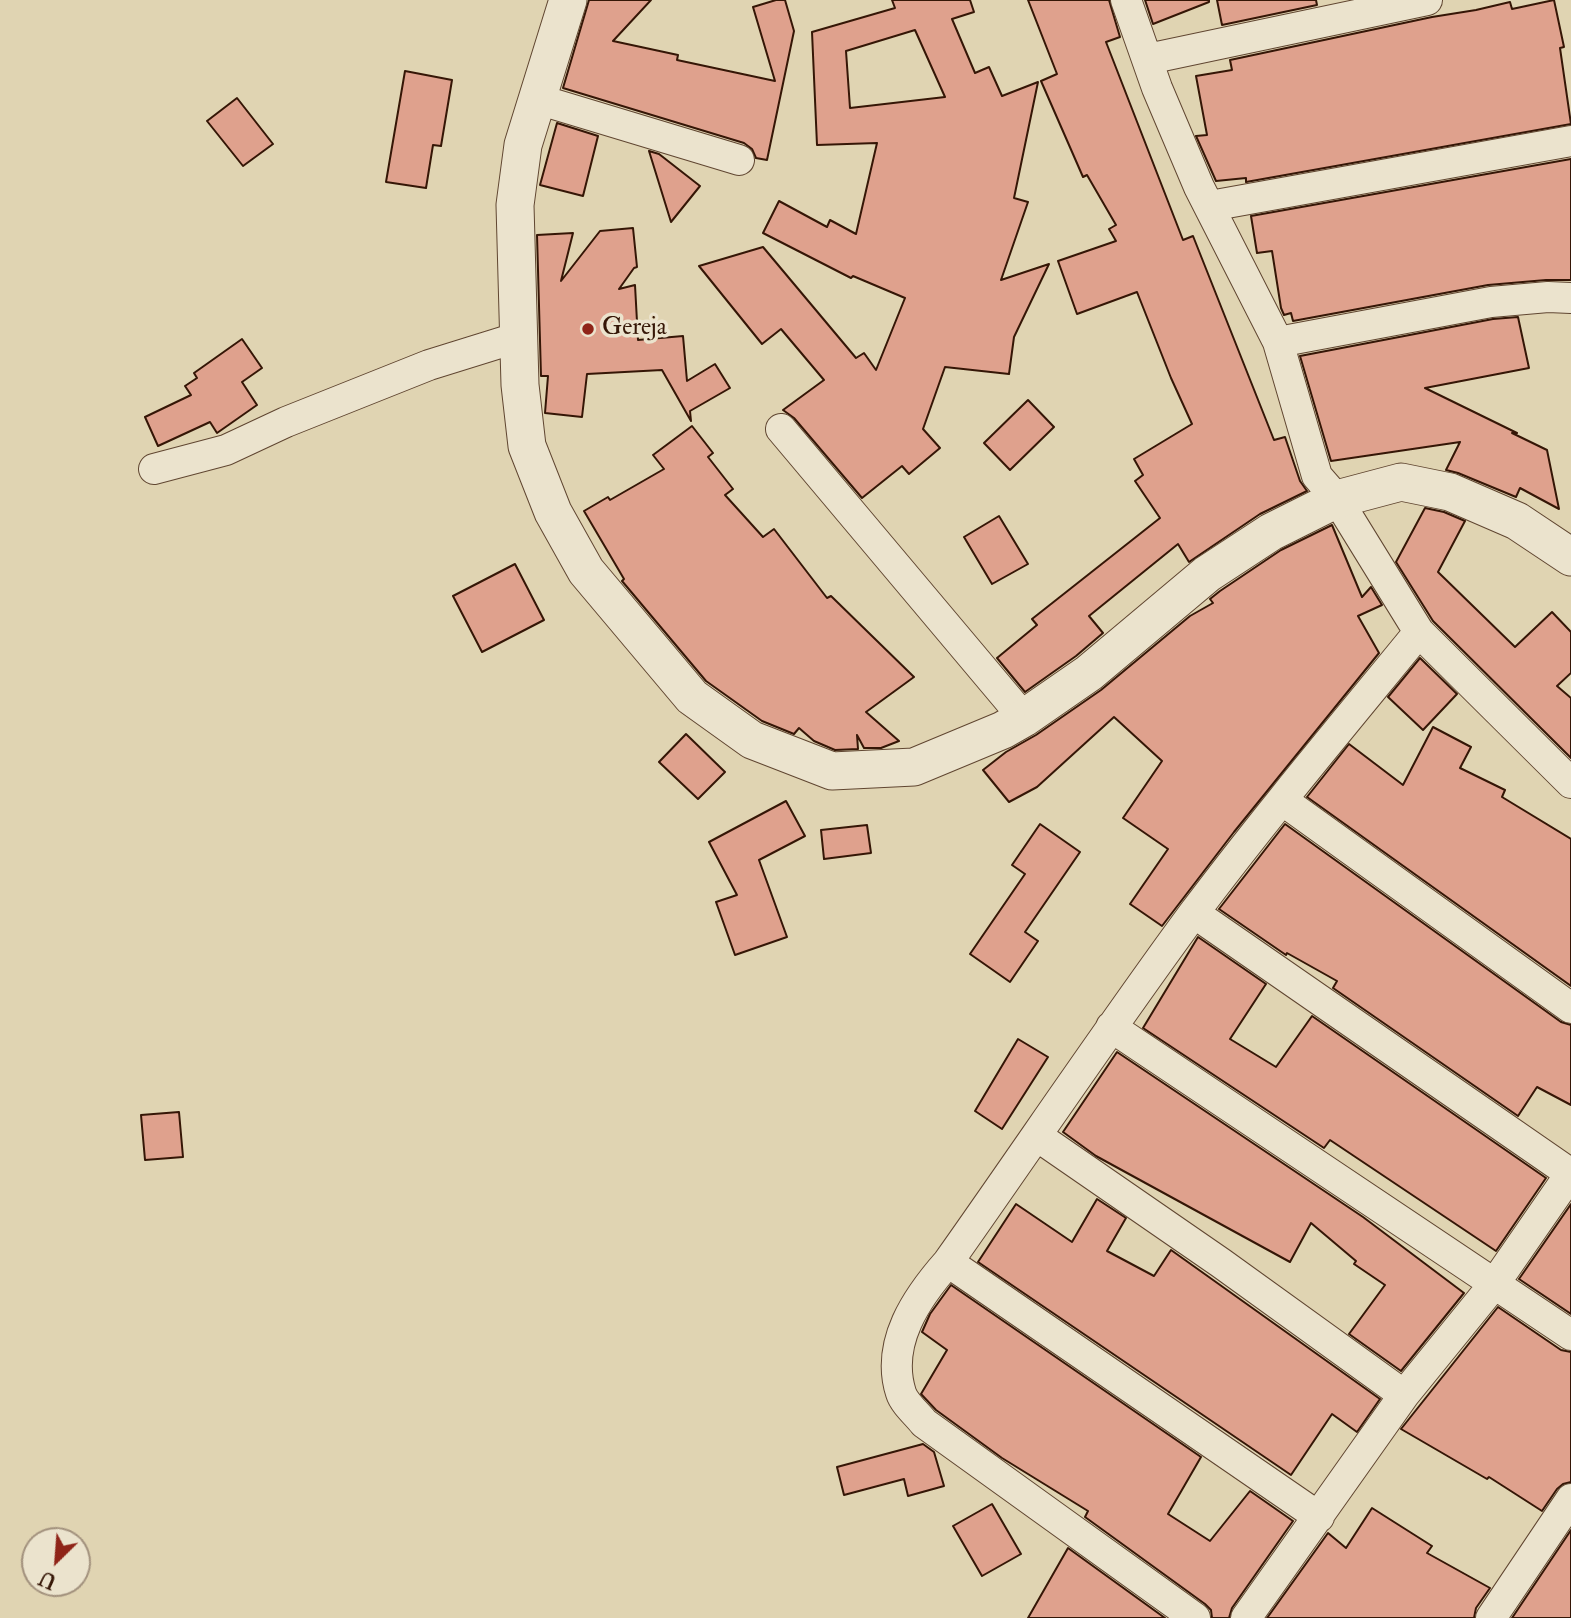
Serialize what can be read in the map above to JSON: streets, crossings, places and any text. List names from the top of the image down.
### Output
{
  "places": ["Gereja"],
  "north": "bottom left"
}
